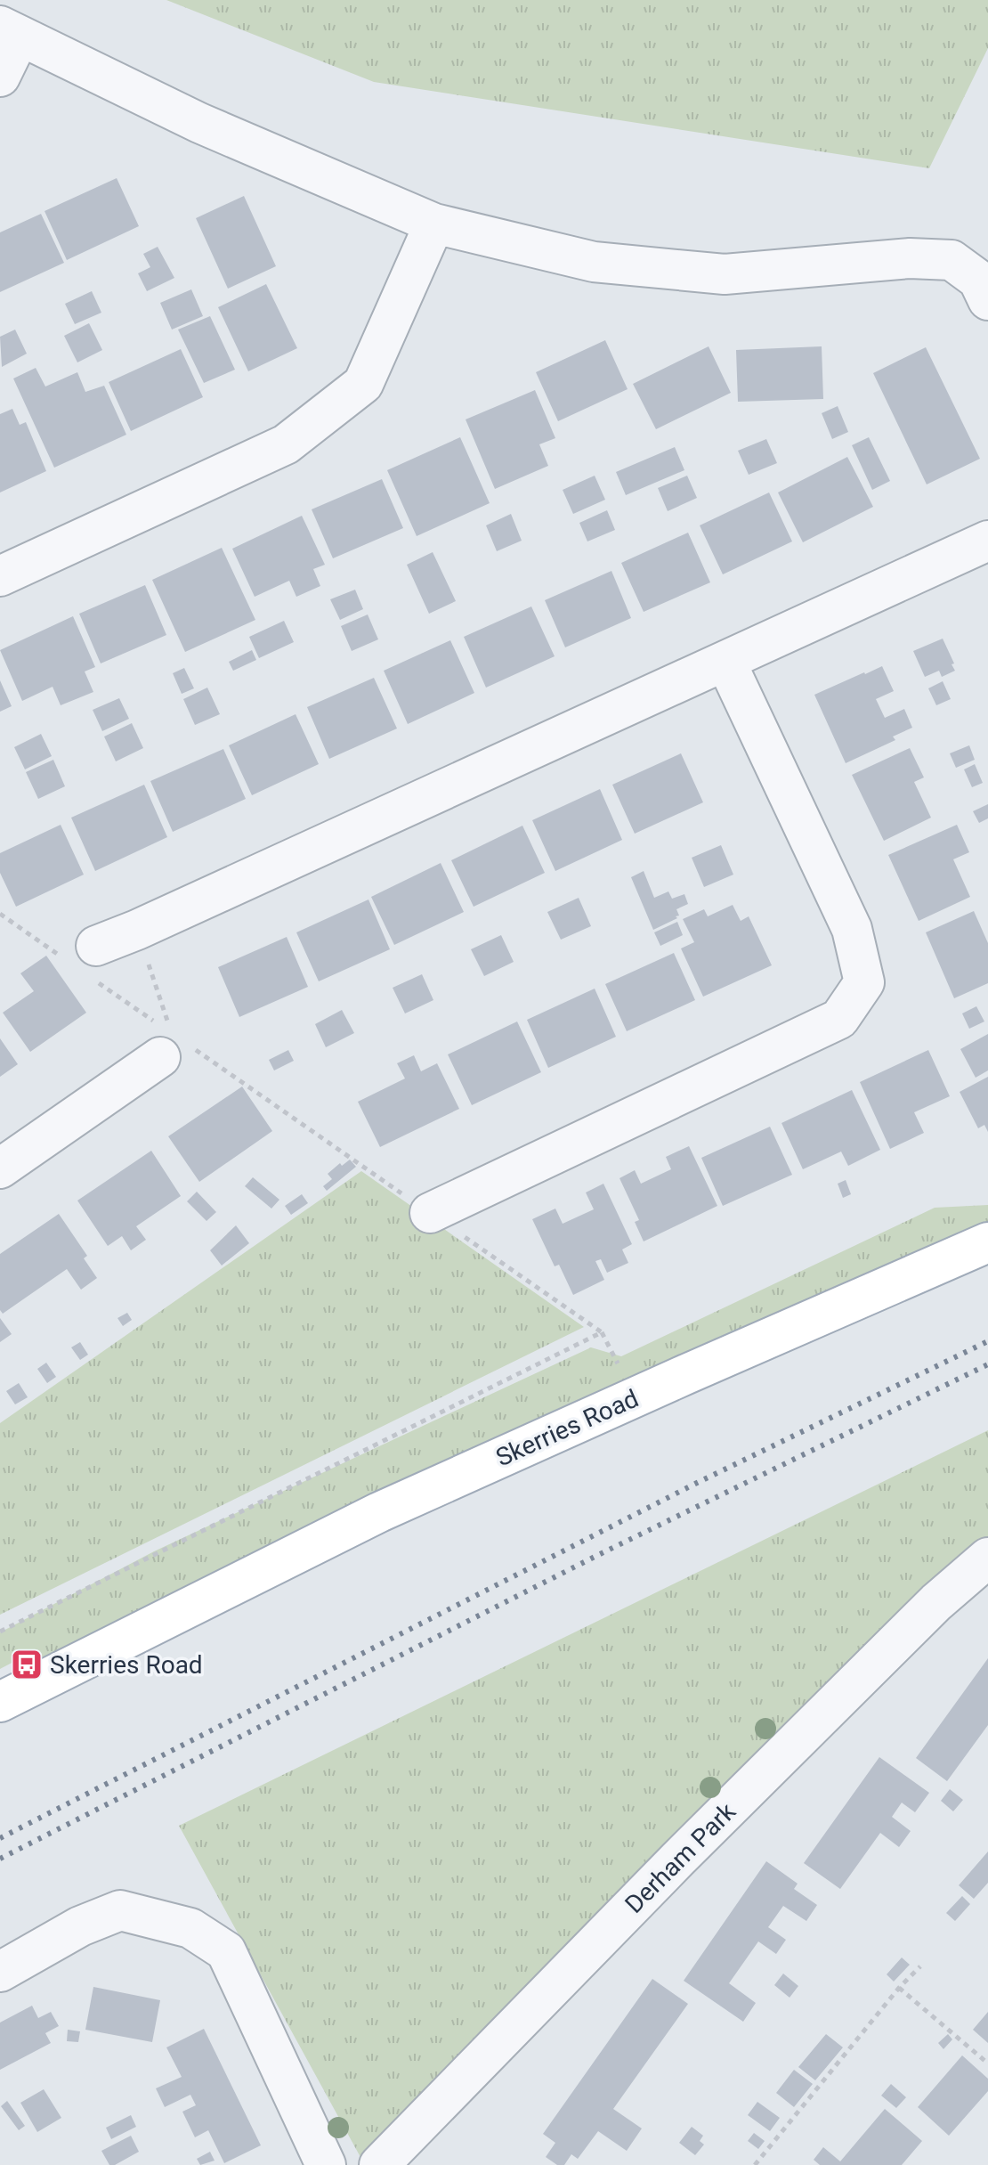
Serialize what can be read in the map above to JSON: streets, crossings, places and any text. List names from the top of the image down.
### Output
{
  "streets": {
    "main road": ["Skerries Road"],
    "street": ["Derham Park"]
  },
  "places": {
    "bus stop": ["Skerries Road"]
  }
}
